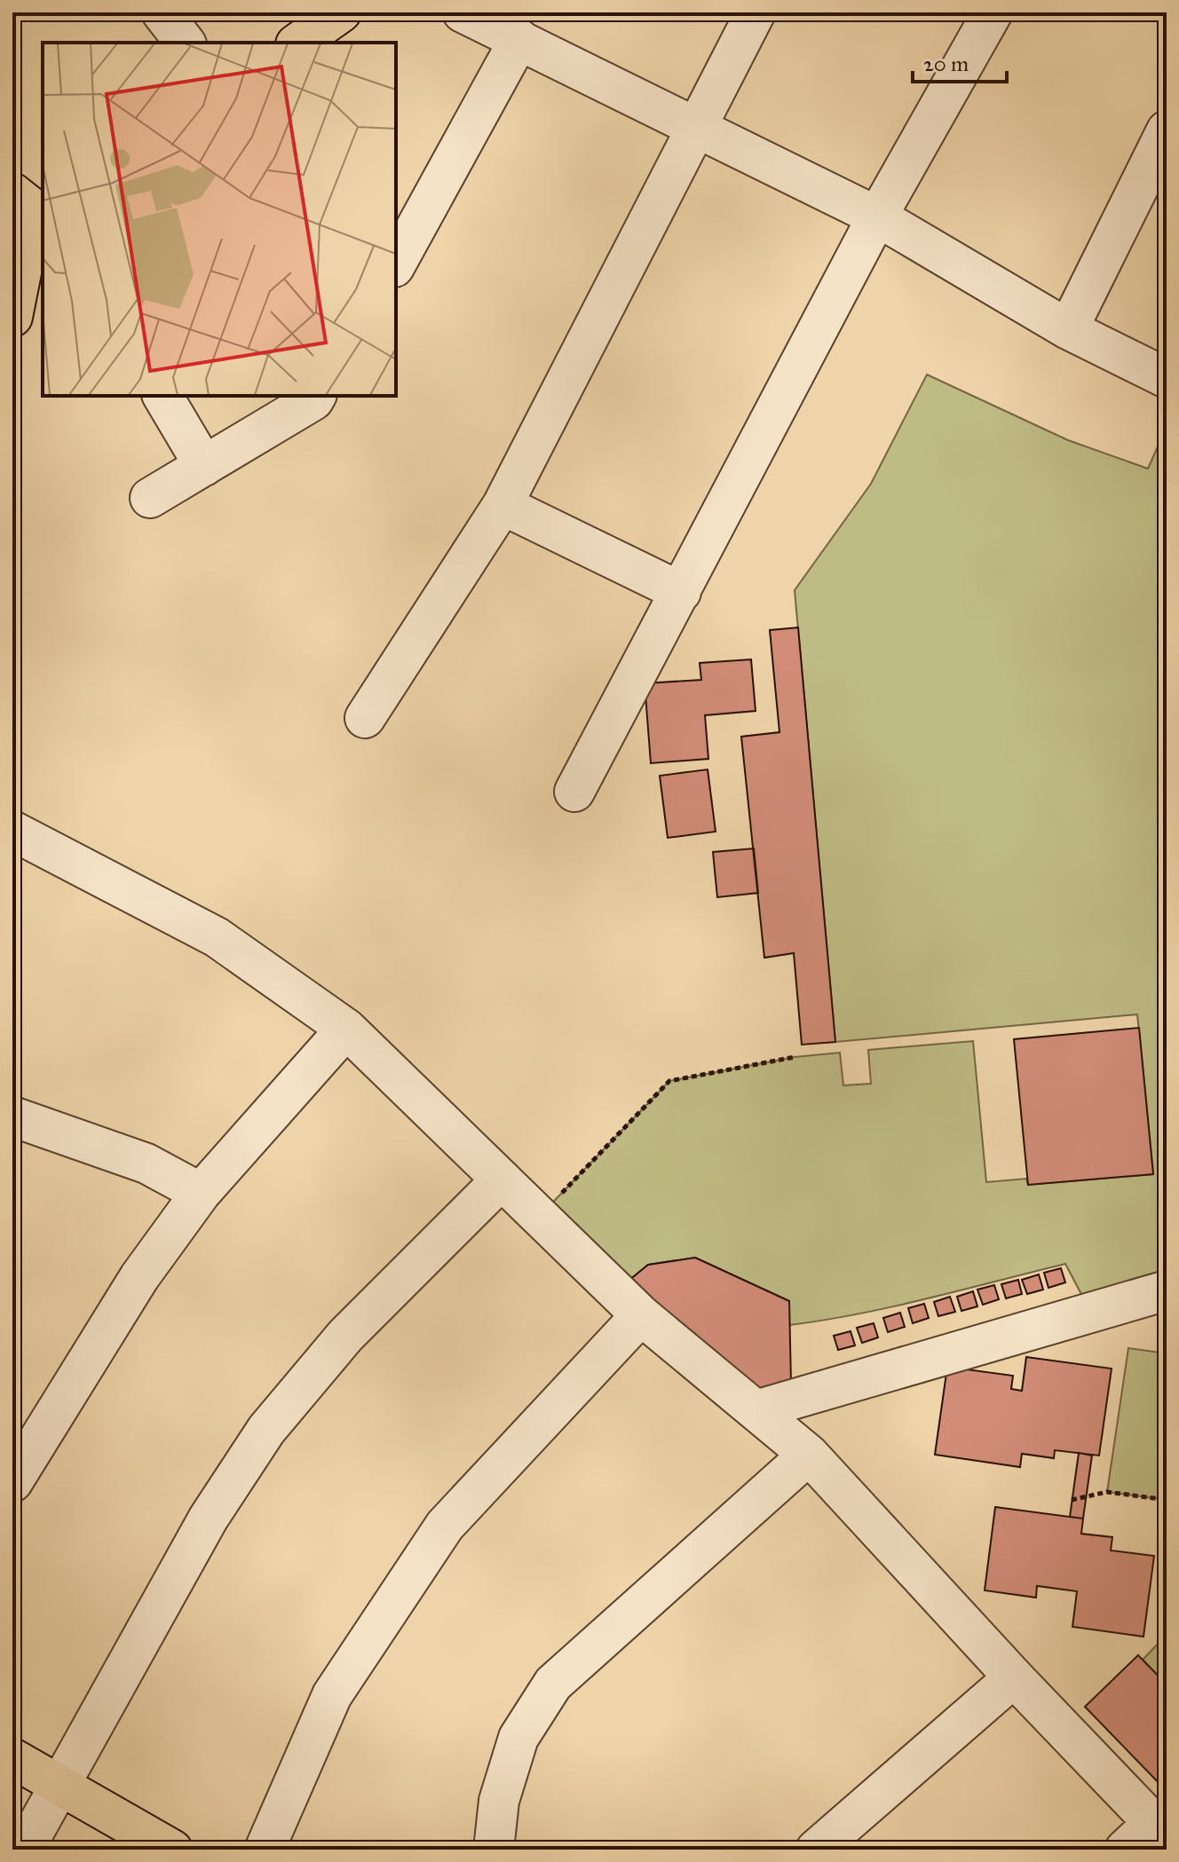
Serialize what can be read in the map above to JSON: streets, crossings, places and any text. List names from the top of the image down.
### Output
{
  "scale_bar": "20 m"
}
